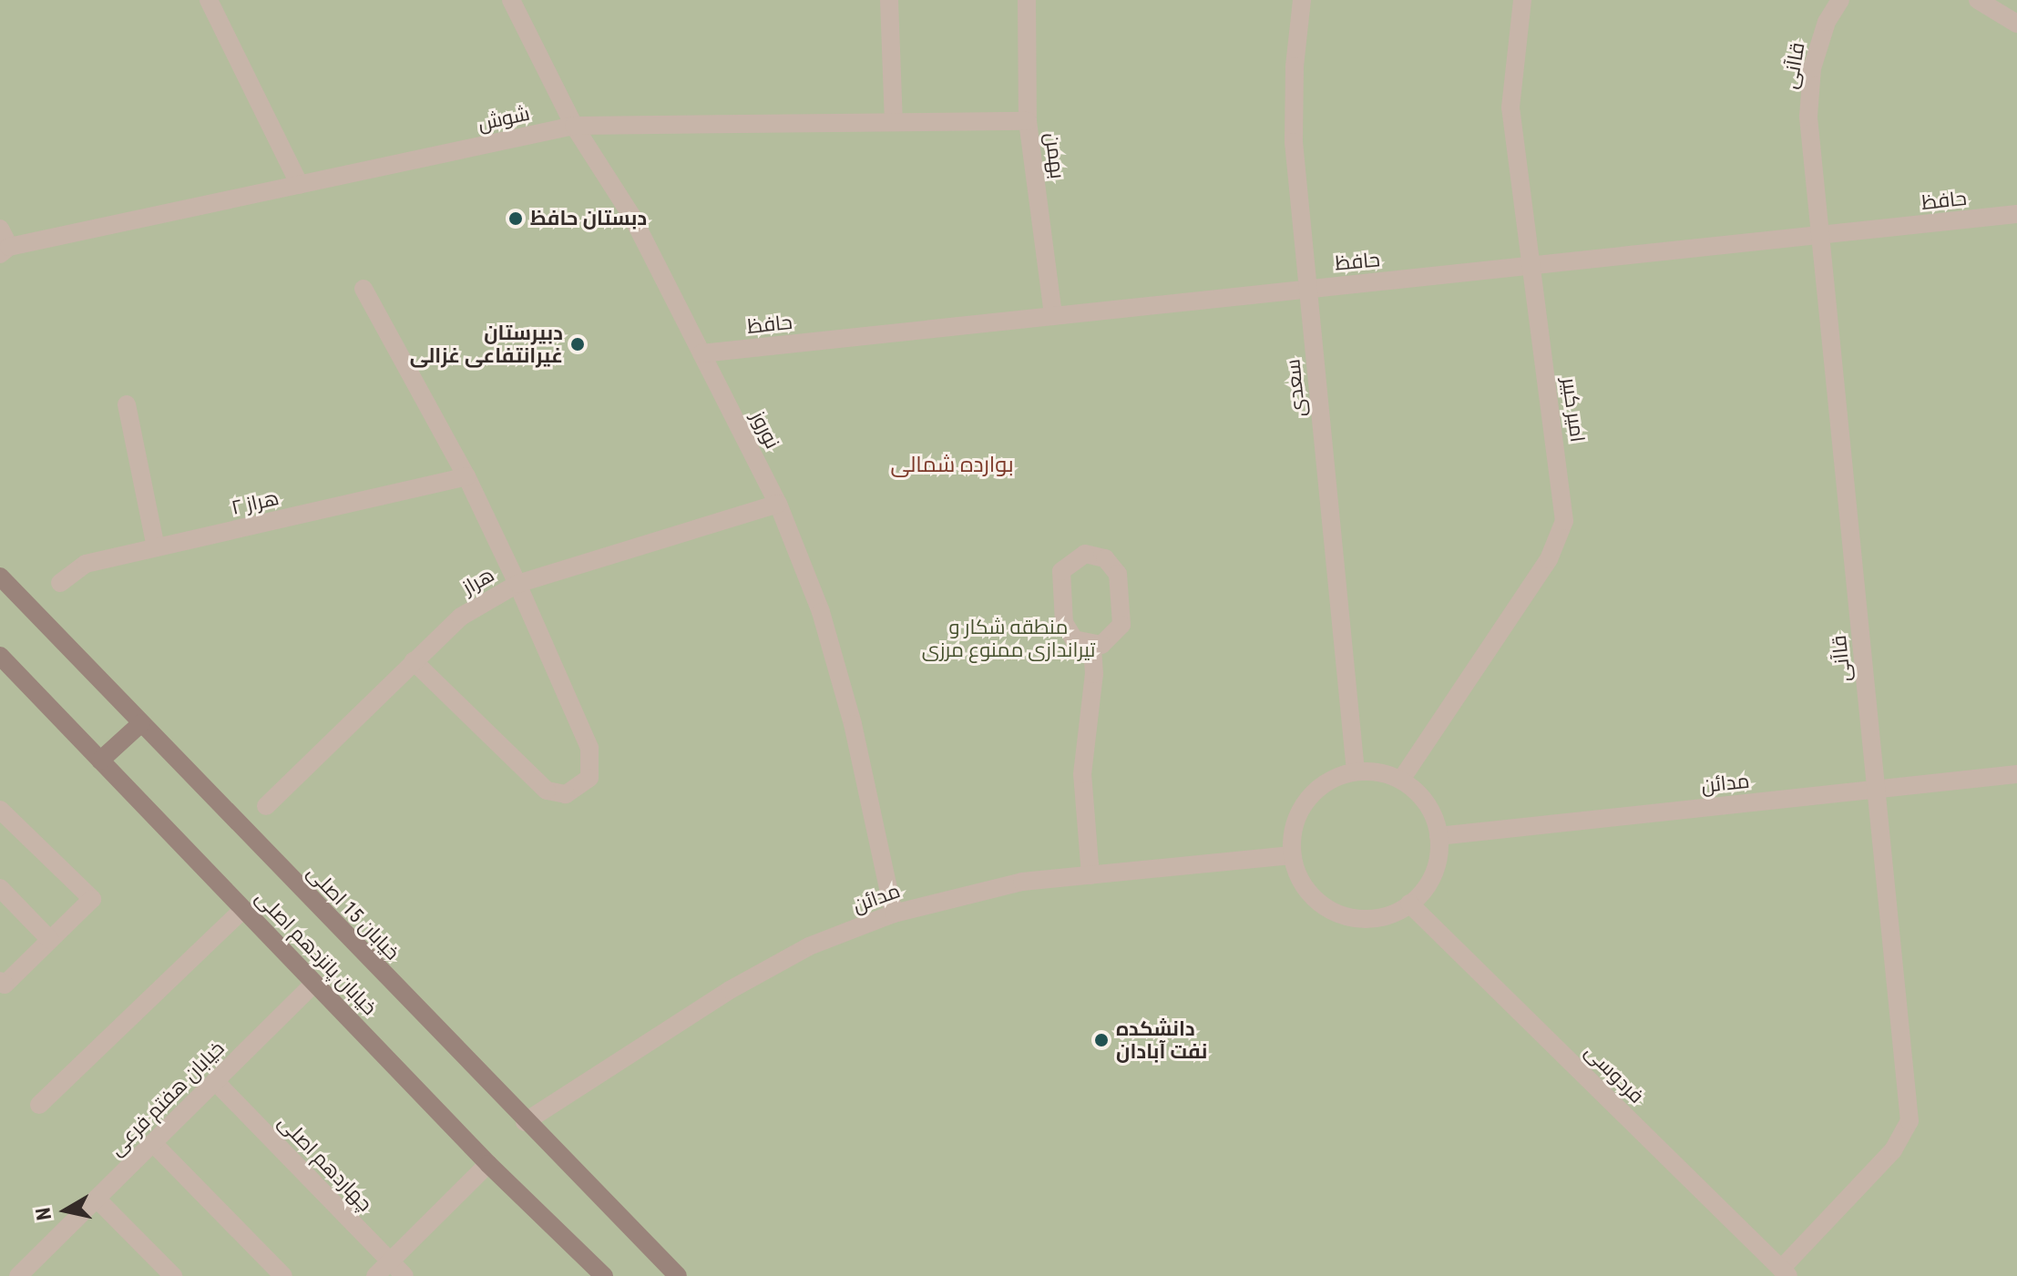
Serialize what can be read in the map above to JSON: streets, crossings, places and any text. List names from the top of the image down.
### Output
{
  "streets": {
    "main road": ["خیابان 15 اصلی", "خیابان پانزدهم اصلی"],
    "street": [
      "قاآنی",
      "شوش",
      "بهمن",
      "حافظ",
      "سعدی",
      "امیر کبیر",
      "نوروز",
      "هراز ۲",
      "هراز",
      "مدائن",
      "فردوسی",
      "خیابان هفتم فرعی",
      "چهاردهم اصلی"
    ]
  },
  "crossings": [
    ["قاآنی", "حافظ"],
    ["قاآنی", "مدائن"],
    ["قاآنی", "فردوسی"],
    ["شوش", "بهمن"],
    ["شوش", "نوروز"],
    ["بهمن", "حافظ"],
    ["حافظ", "سعدی"],
    ["حافظ", "امیر کبیر"],
    ["حافظ", "نوروز"],
    ["سعدی", "امیر کبیر"],
    ["سعدی", "مدائن"],
    ["سعدی", "فردوسی"],
    ["امیر کبیر", "مدائن"],
    ["امیر کبیر", "فردوسی"],
    ["نوروز", "هراز"],
    ["نوروز", "مدائن"],
    ["مدائن", "خیابان 15 اصلی"],
    ["مدائن", "فردوسی"],
    ["خیابان پانزدهم اصلی", "خیابان هفتم فرعی"],
    ["خیابان هفتم فرعی", "چهاردهم اصلی"]
  ],
  "districts": ["بوارده شمالی"],
  "parks": ["منطقه شکار و تیراندازی ممنوع مرزی"],
  "places": ["دبستان حافظ", "دبیرستان غیرانتفاعی غزالی", "دانشکده نفت آبادان"],
  "north": "left"
}
